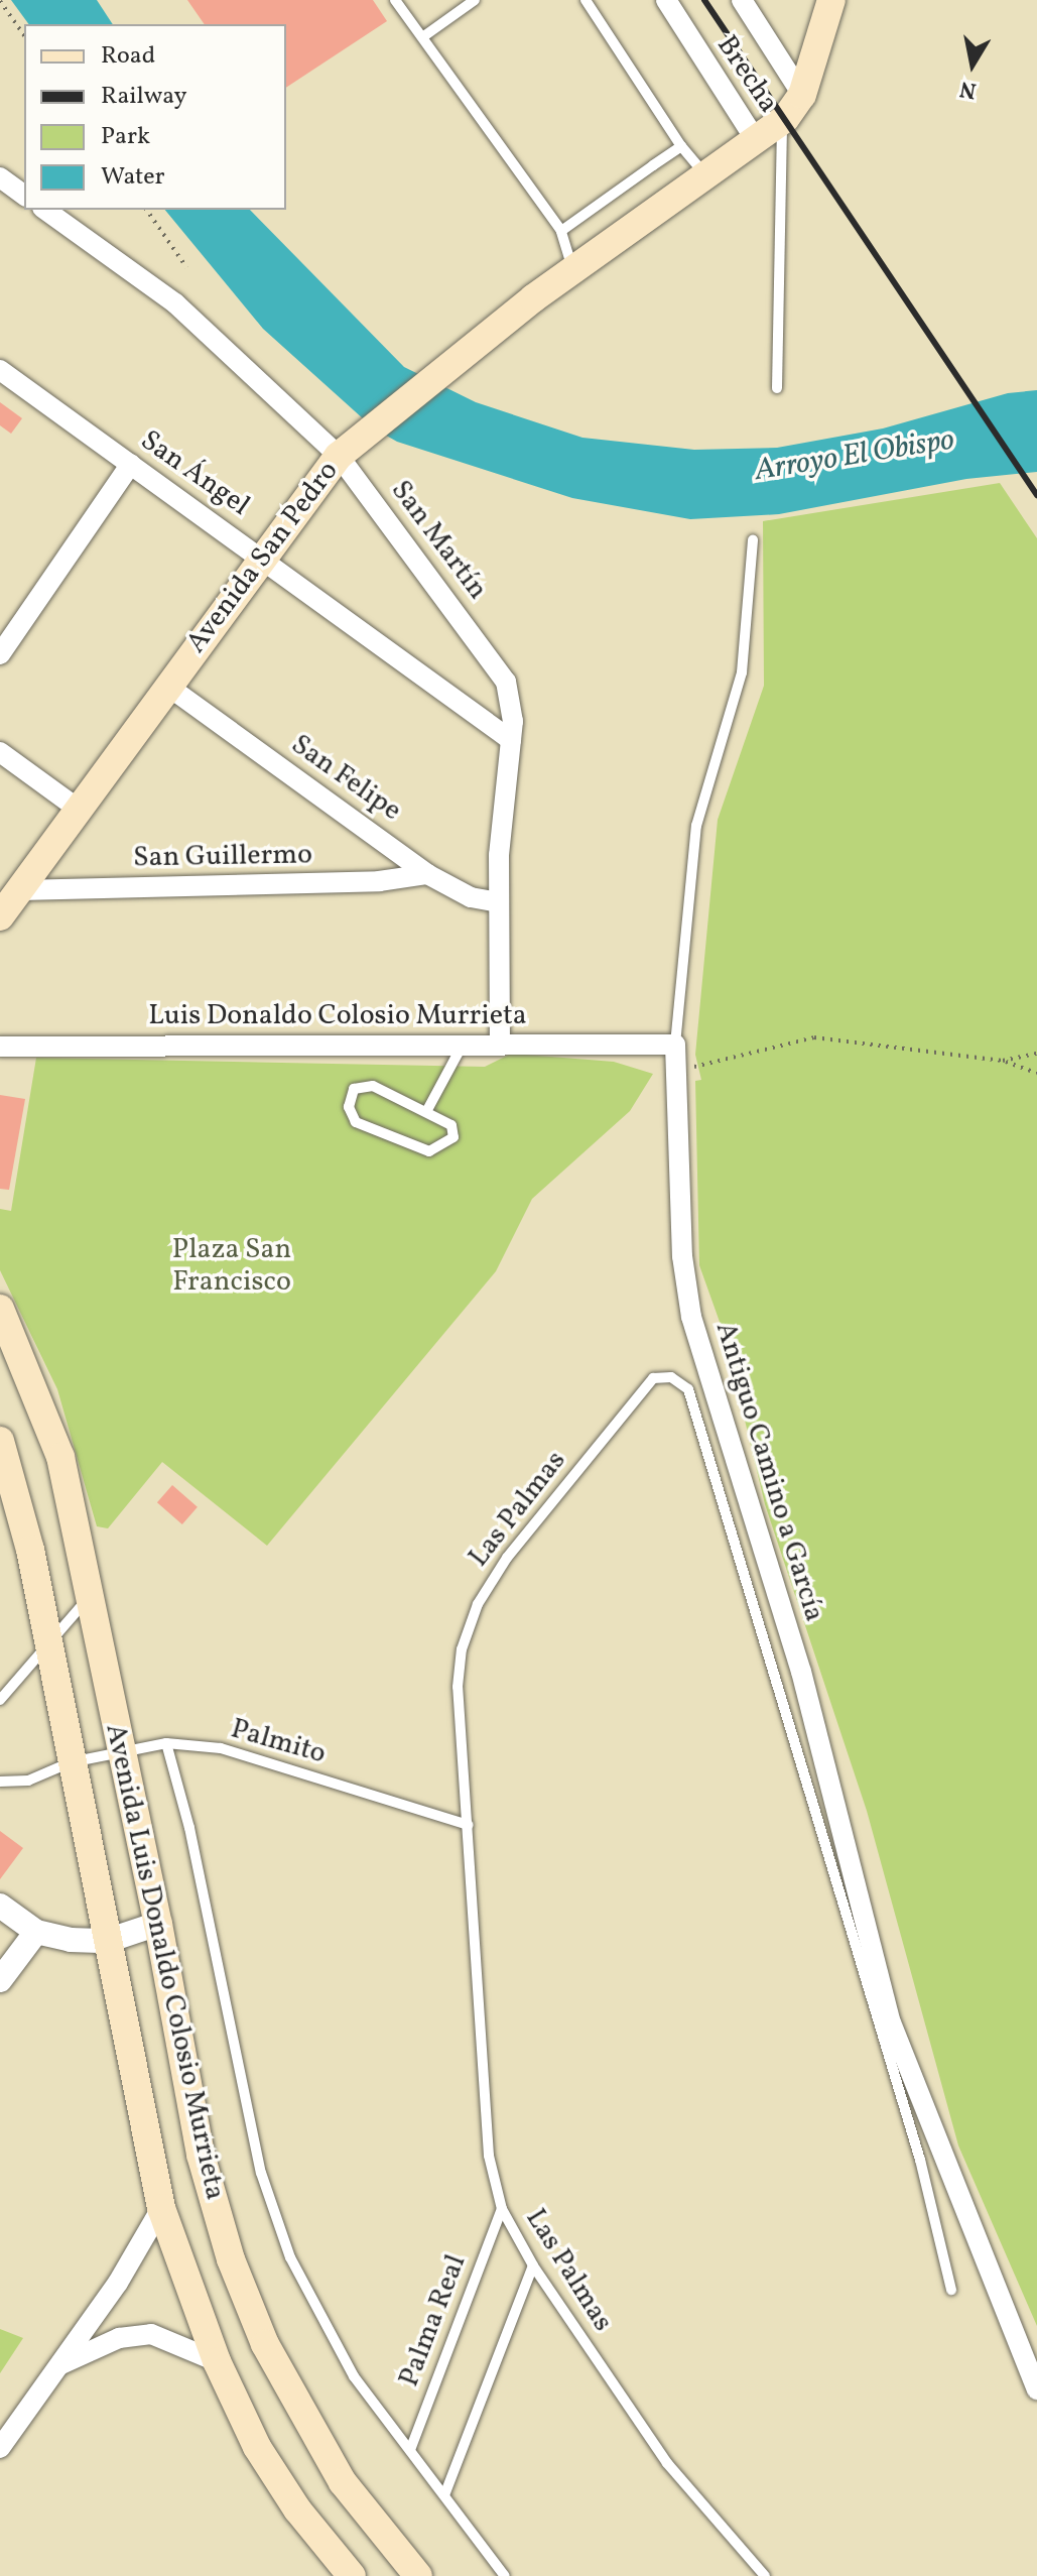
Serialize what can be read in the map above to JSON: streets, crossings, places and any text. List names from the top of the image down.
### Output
{
  "streets": {
    "main road": ["Avenida San Pedro", "Avenida Luis Donaldo Colosio Murrieta"],
    "street": [
      "Brecha",
      "San Ángel",
      "San Martín",
      "San Felipe",
      "San Guillermo",
      "Luis Donaldo Colosio Murrieta",
      "Antiguo Camino a García"
    ],
    "lane": ["Las Palmas", "Palmito", "Palma Real"]
  },
  "crossings": [
    ["Brecha", "Avenida San Pedro"],
    ["San Ángel", "San Martín"],
    ["San Ángel", "Avenida San Pedro"],
    ["San Martín", "Avenida San Pedro"],
    ["San Martín", "San Felipe"],
    ["San Martín", "Luis Donaldo Colosio Murrieta"],
    ["Avenida San Pedro", "San Felipe"],
    ["Avenida San Pedro", "San Guillermo"],
    ["San Felipe", "San Guillermo"],
    ["Luis Donaldo Colosio Murrieta", "Antiguo Camino a García"],
    ["Las Palmas", "Palmito"],
    ["Las Palmas", "Palma Real"],
    ["Palmito", "Avenida Luis Donaldo Colosio Murrieta"]
  ],
  "water": ["Arroyo El Obispo"],
  "parks": ["Plaza San Francisco"],
  "legend": [
    "Road",
    "Railway",
    "Park",
    "Water"
  ],
  "north": "bottom"
}
